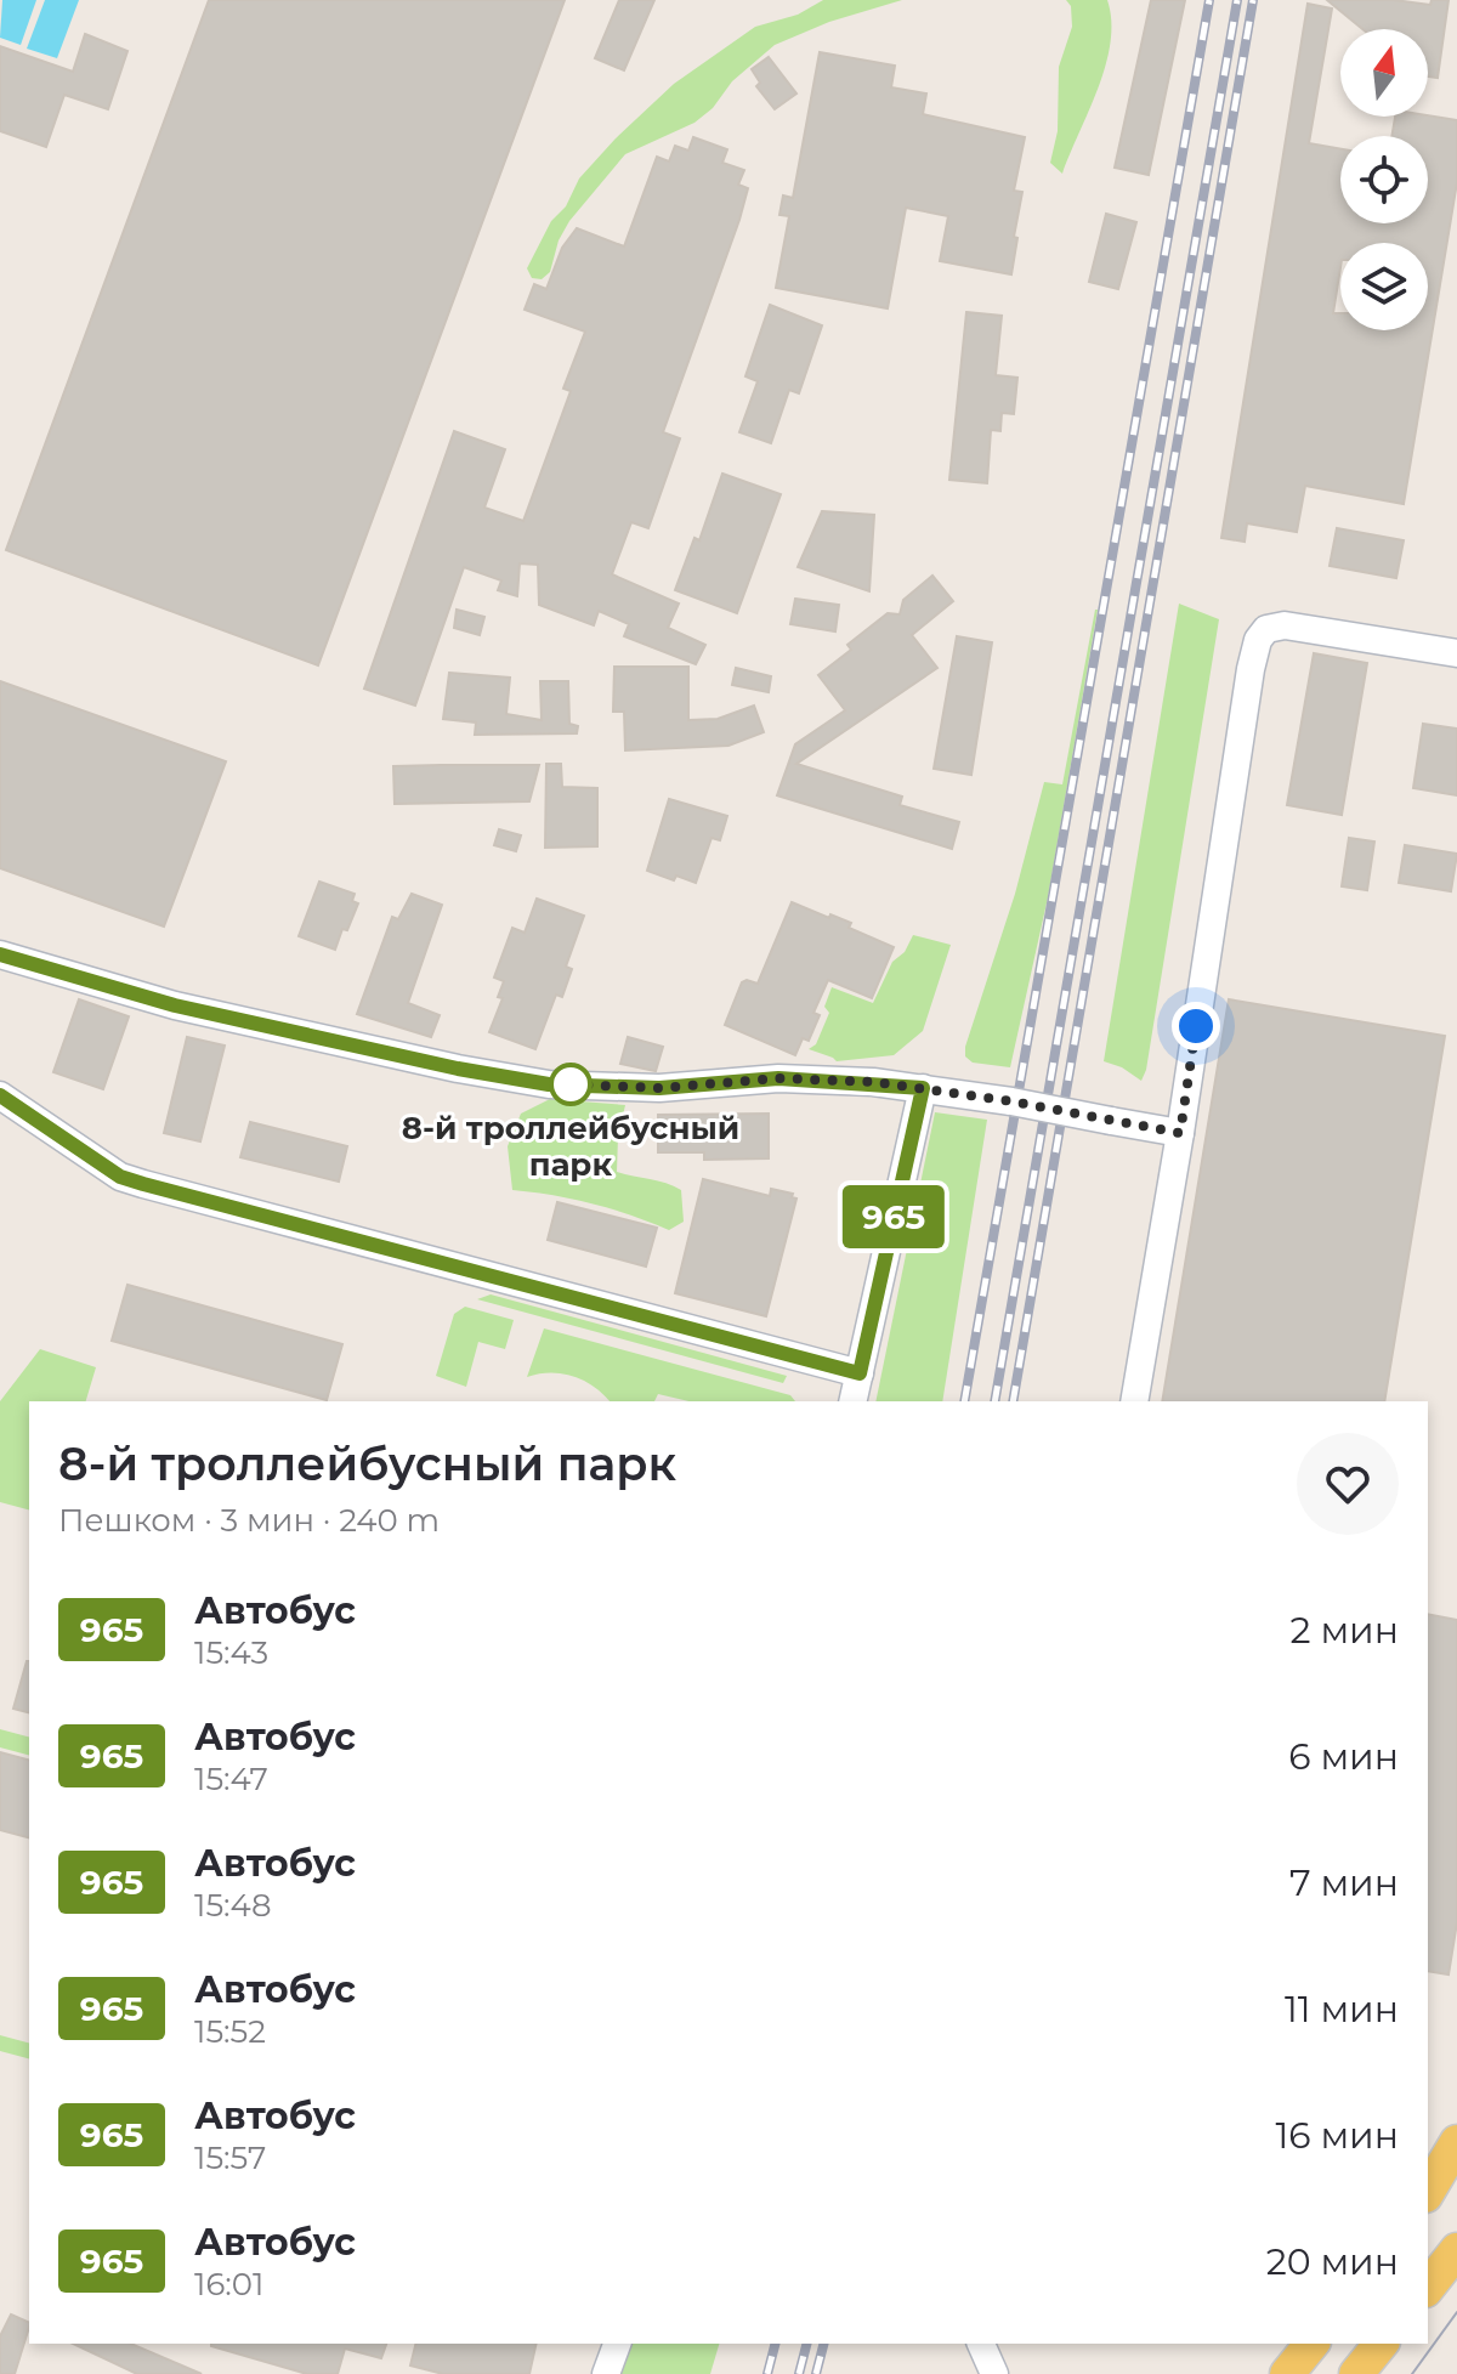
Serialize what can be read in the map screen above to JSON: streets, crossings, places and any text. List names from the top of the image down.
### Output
{
  "places": ["8-й троллейбусный парк"],
  "lines": ["bus line 965"],
  "north": "top",
  "page": {
    "on_map": "965",
    "heading": ["8-й троллейбусный парк", "Пешком · 3 мин · 240 m"],
    "list": [
      {
        "mark": "965",
        "name": "Автобус",
        "note": "15:43",
        "value": "2 мин"
      },
      {
        "mark": "965",
        "name": "Автобус",
        "note": "15:47",
        "value": "6 мин"
      },
      {
        "mark": "965",
        "name": "Автобус",
        "note": "15:48",
        "value": "7 мин"
      },
      {
        "mark": "965",
        "name": "Автобус",
        "note": "15:52",
        "value": "11 мин"
      },
      {
        "mark": "965",
        "name": "Автобус",
        "note": "15:57",
        "value": "16 мин"
      },
      {
        "mark": "965",
        "name": "Автобус",
        "note": "16:01",
        "value": "20 мин"
      }
    ]
  }
}
